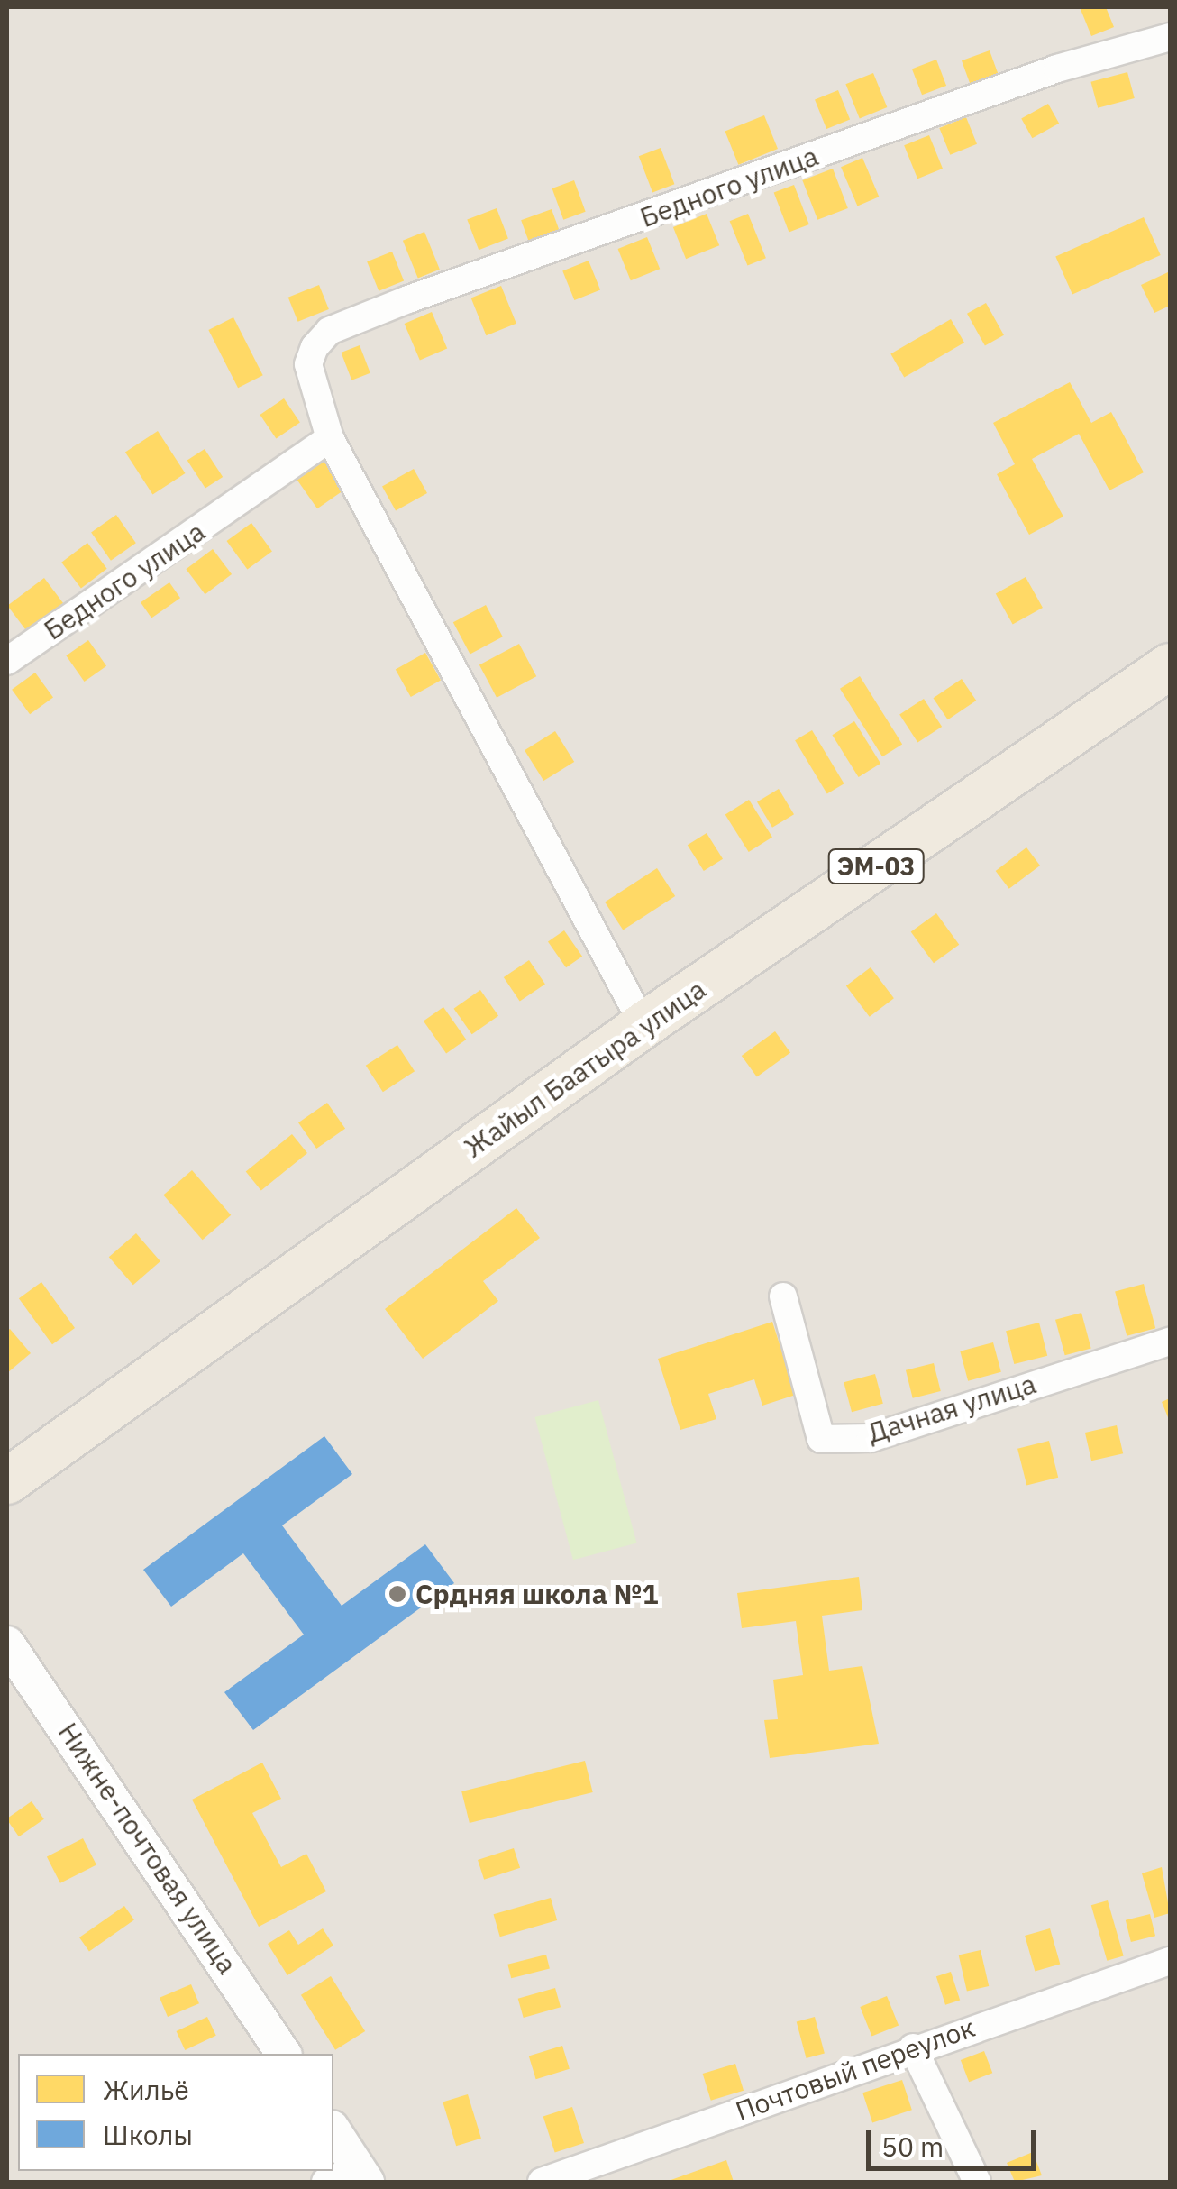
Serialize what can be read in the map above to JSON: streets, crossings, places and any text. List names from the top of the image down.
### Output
{
  "streets": {
    "highway": ["ЭМ-03", "Жайыл Баатыра улица"],
    "street": [
      "Бедного улица",
      "Дачная улица",
      "Нижне-почтовая улица",
      "Почтовый переулок"
    ]
  },
  "places": ["Срдняя школа №1"],
  "legend": ["Жильё", "Школы"],
  "scale_bar": "50 m"
}
